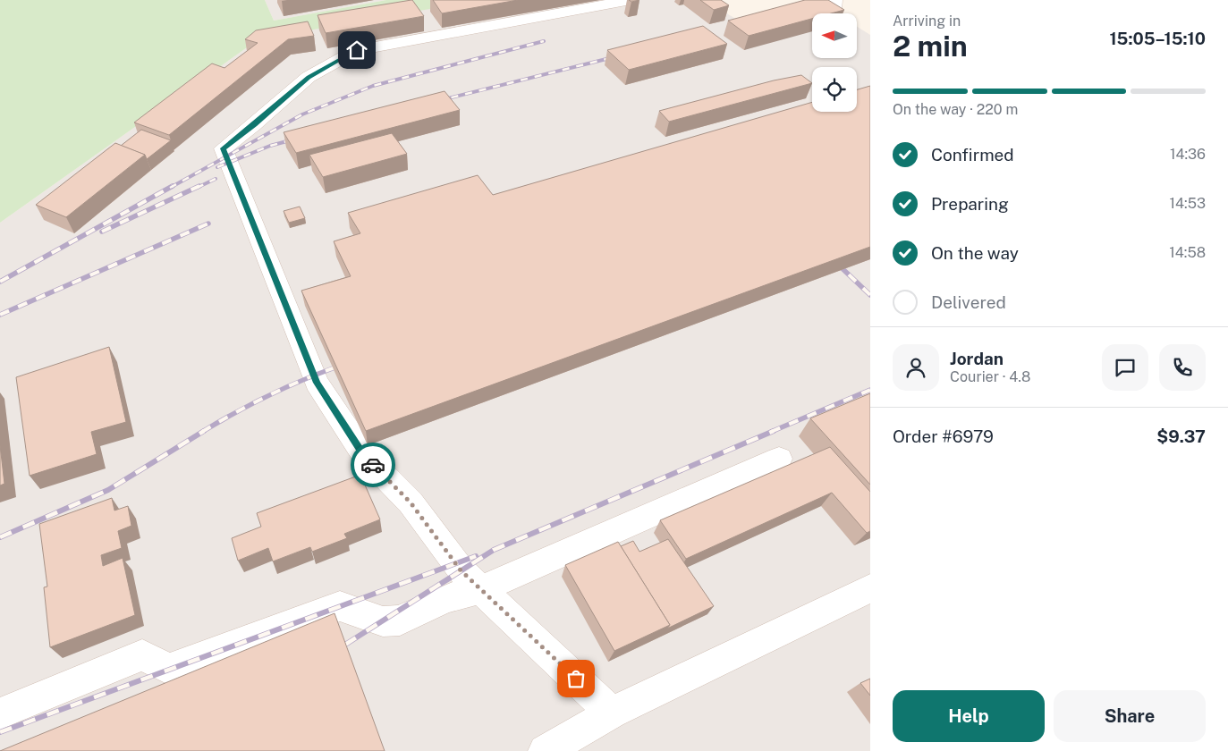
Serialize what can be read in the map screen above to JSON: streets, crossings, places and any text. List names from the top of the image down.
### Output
{
  "north": "left",
  "page": {
    "heading": ["2 min", "Arriving in", "15:05–15:10"],
    "panel": [
      "Jordan",
      "Courier · 4.8",
      "Order #6979",
      "$9.37"
    ],
    "bar": "On the way · 220 m",
    "list": [
      ["Confirmed", "14:36"],
      ["Preparing", "14:53"],
      ["On the way", "14:58"],
      "Delivered"
    ],
    "buttons": ["Help", "Share"]
  }
}
